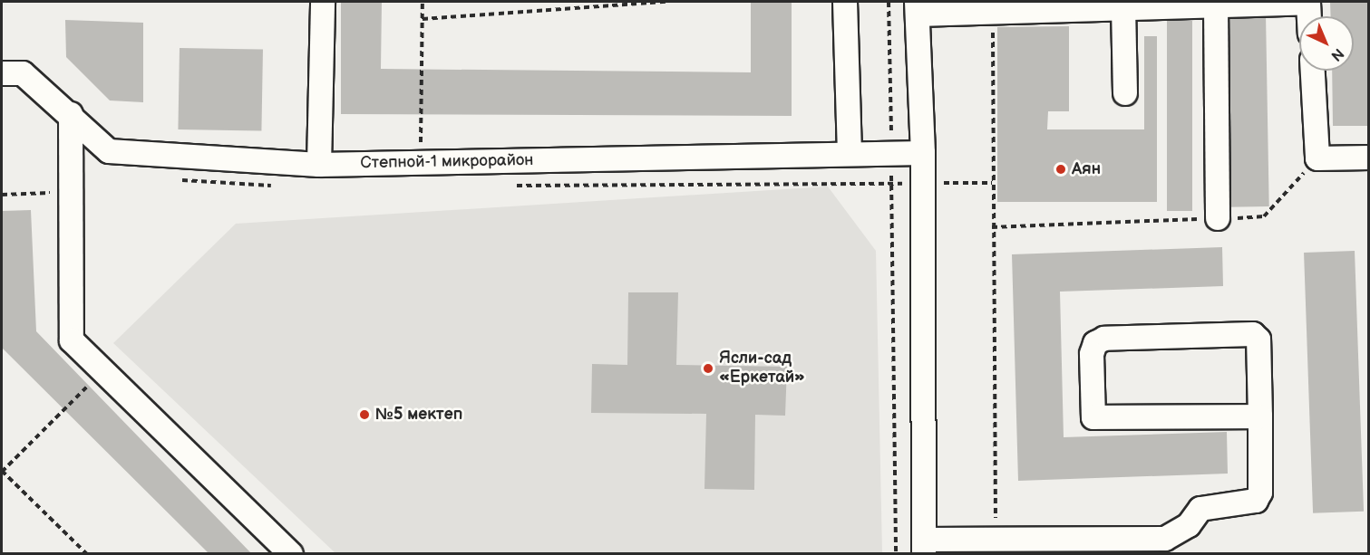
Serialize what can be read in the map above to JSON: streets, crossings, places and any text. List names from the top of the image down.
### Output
{
  "streets": {
    "street": ["Степной-1 микрорайон"]
  },
  "places": ["Аян", "Ясли-сад «Еркетай»", "№5 мектеп"],
  "north": "bottom right"
}
